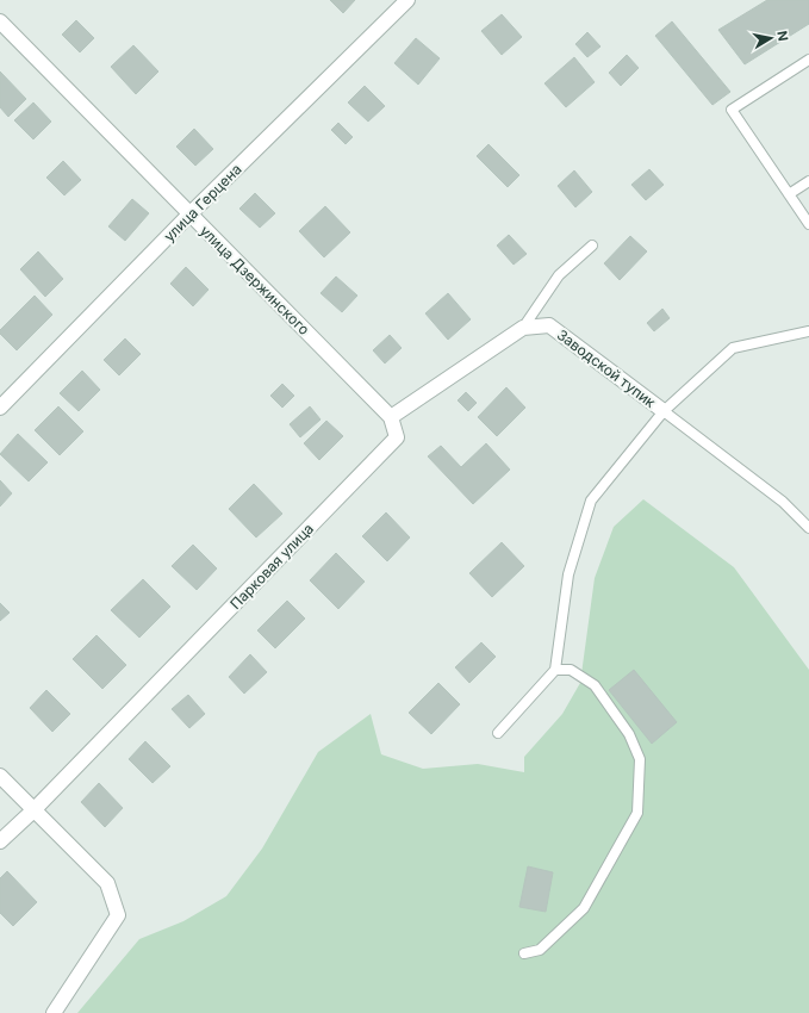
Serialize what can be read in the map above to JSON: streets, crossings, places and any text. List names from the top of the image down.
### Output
{
  "streets": {
    "street": [
      "улица Герцена",
      "улица Дзержинского",
      "Заводской тупик",
      "Парковая улица"
    ]
  },
  "crossings": [
    ["улица Герцена", "улица Дзержинского"],
    ["улица Дзержинского", "Парковая улица"]
  ],
  "north": "right"
}
